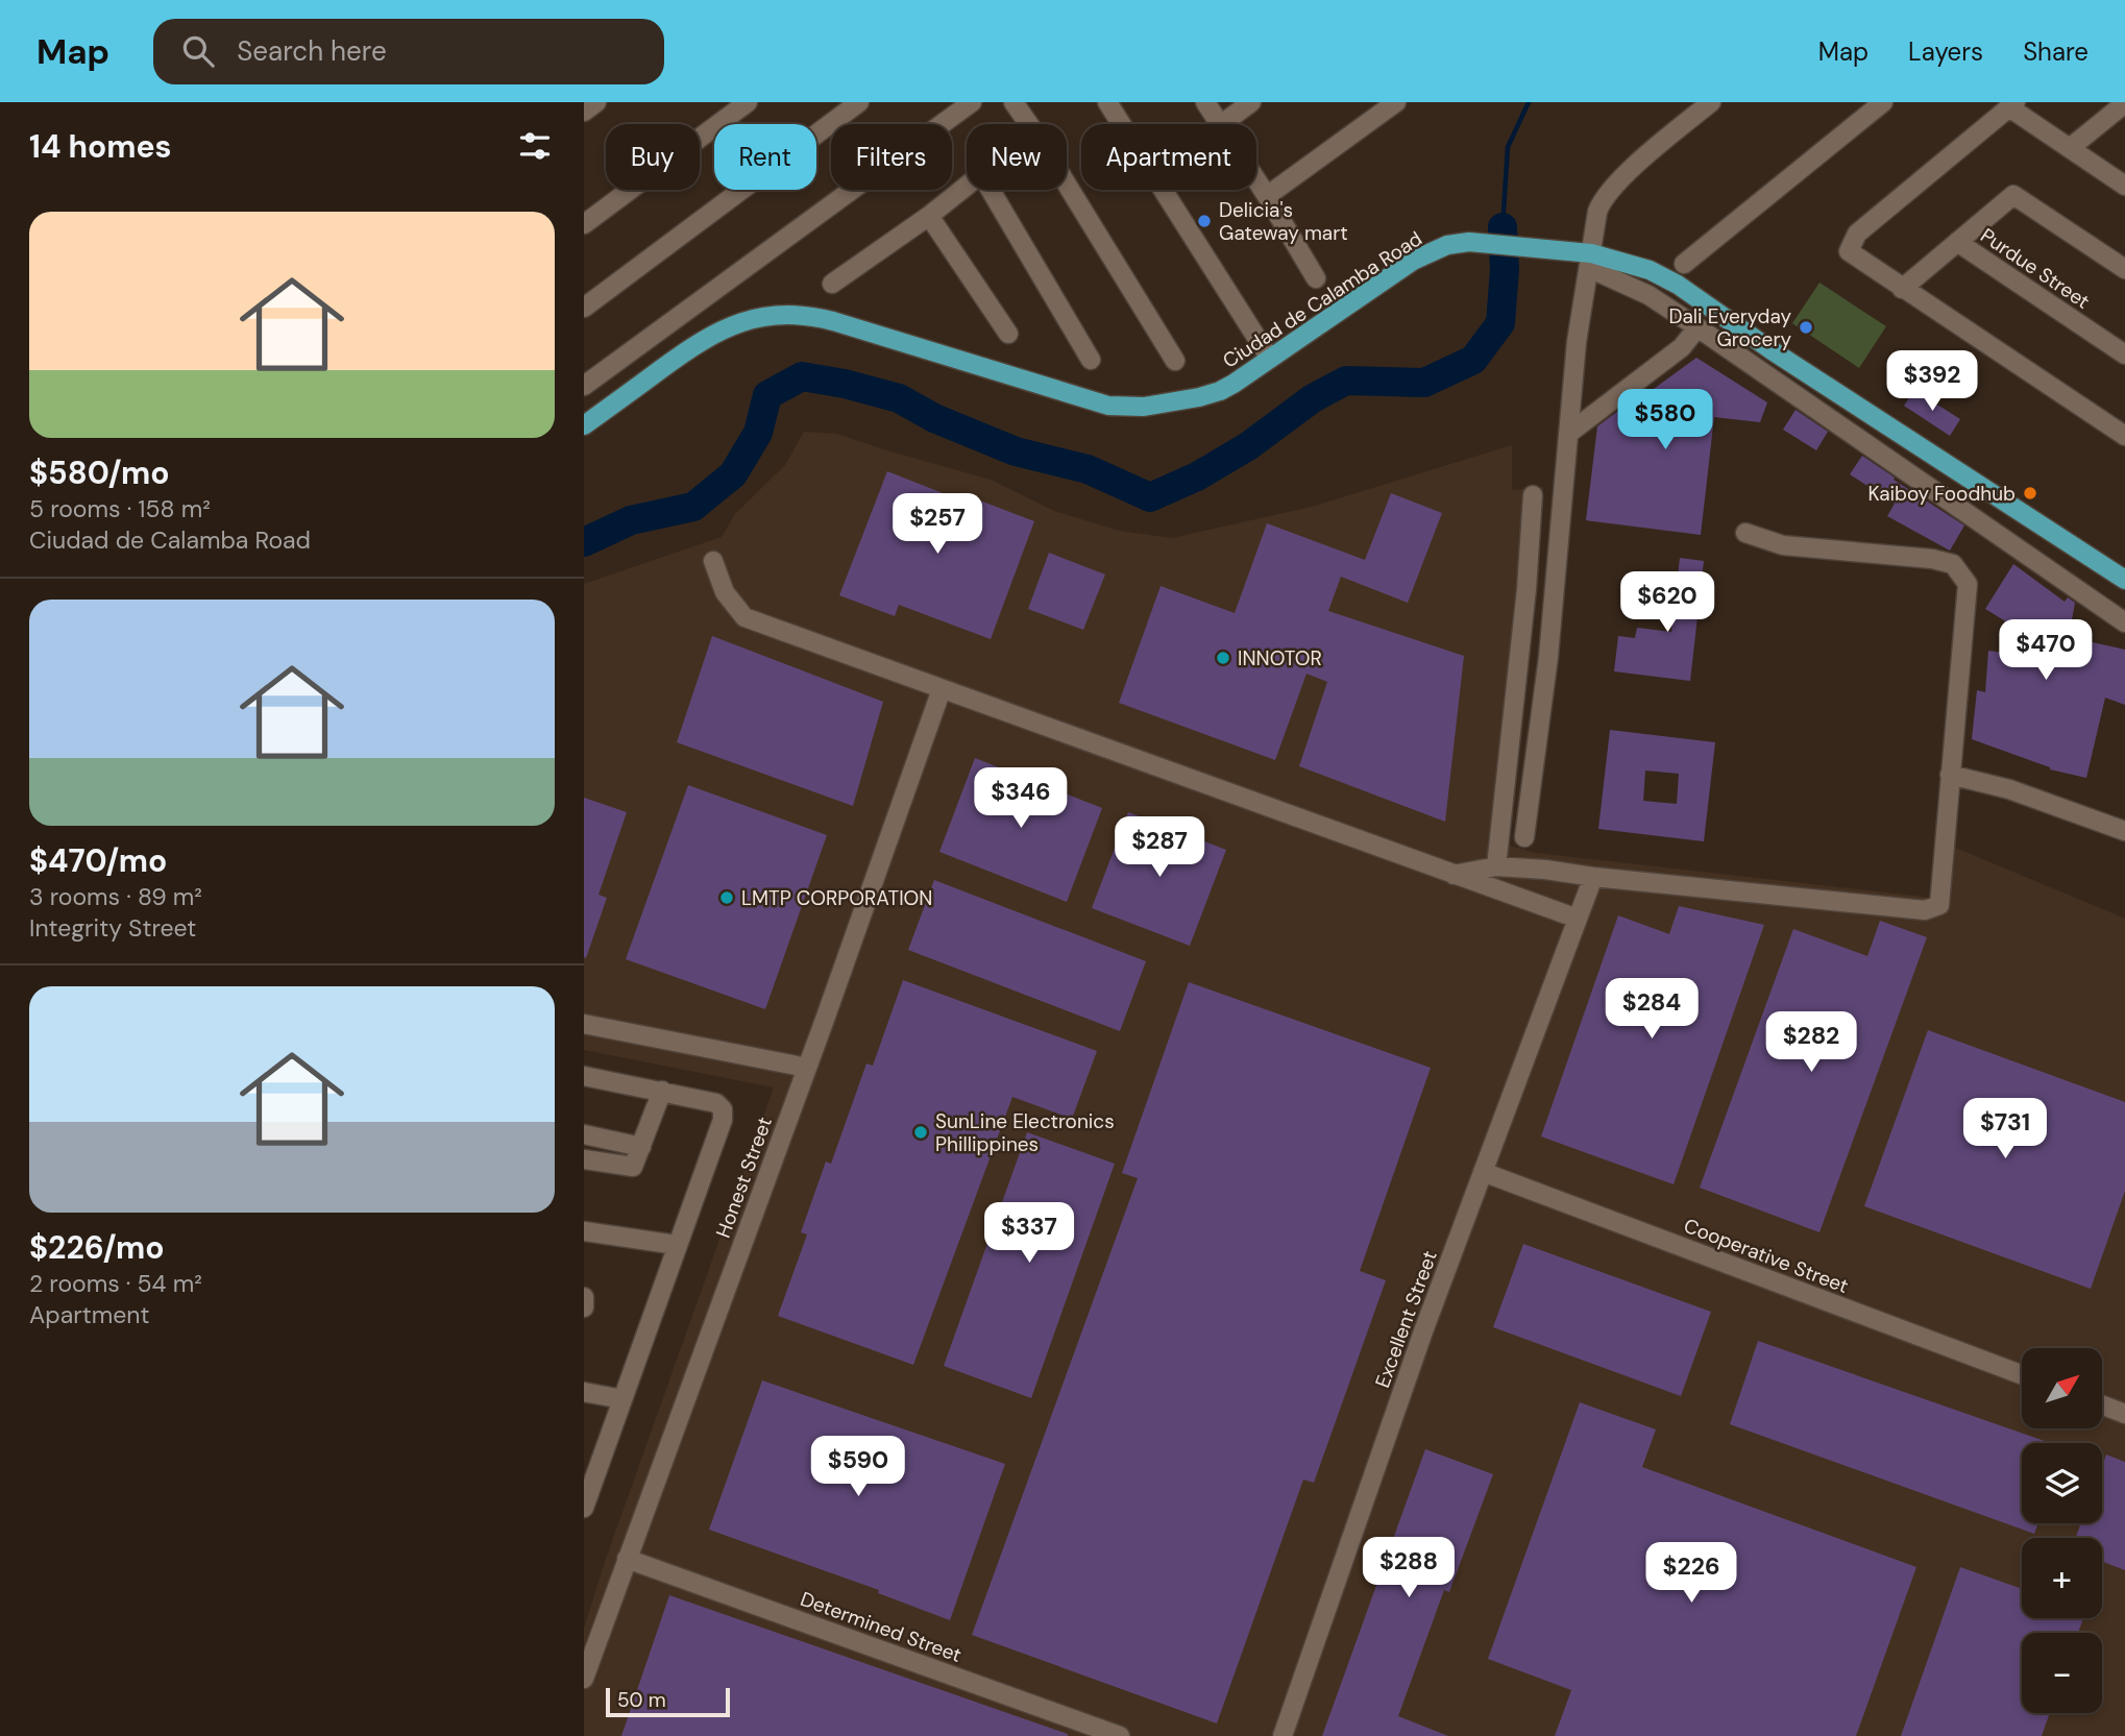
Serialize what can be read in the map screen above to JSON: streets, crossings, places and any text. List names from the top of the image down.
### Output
{
  "streets": {
    "main road": ["Ciudad de Calamba Road"],
    "street": [
      "Purdue Street",
      "Honest Street",
      "Cooperative Street",
      "Excellent Street",
      "Determined Street"
    ]
  },
  "crossings": [
    ["Honest Street", "Determined Street"],
    ["Cooperative Street", "Excellent Street"]
  ],
  "places": [
    "Delicia's Gateway mart",
    "Dali Everyday Grocery",
    "Kaiboy Foodhub",
    "INNOTOR",
    "LMTP CORPORATION",
    "SunLine Electronics Phillippines"
  ],
  "scale_bar": "50 m",
  "north": "top right",
  "page": {
    "header": "Map",
    "search": "Search here",
    "nav": ["Map", "Layers", "Share"],
    "heading": "14 homes",
    "chip": [
      "Buy",
      "Rent",
      "Filters",
      "New",
      "Apartment"
    ],
    "list": [
      {
        "name": "$580/mo",
        "note": "5 rooms · 158 m² · Ciudad de Calamba Road"
      },
      {
        "name": "$470/mo",
        "note": "3 rooms · 89 m² · Integrity Street"
      },
      {
        "name": "$226/mo",
        "note": "2 rooms · 54 m² · Apartment"
      }
    ],
    "price": [
      "$392",
      "$580",
      "$257",
      "$620",
      "$470",
      "$346",
      "$287",
      "$284",
      "$282",
      "$731",
      "$337",
      "$590",
      "$288",
      "$226"
    ],
    "map_buttons": ["+", "−"],
    "scale": "50 m"
  }
}
